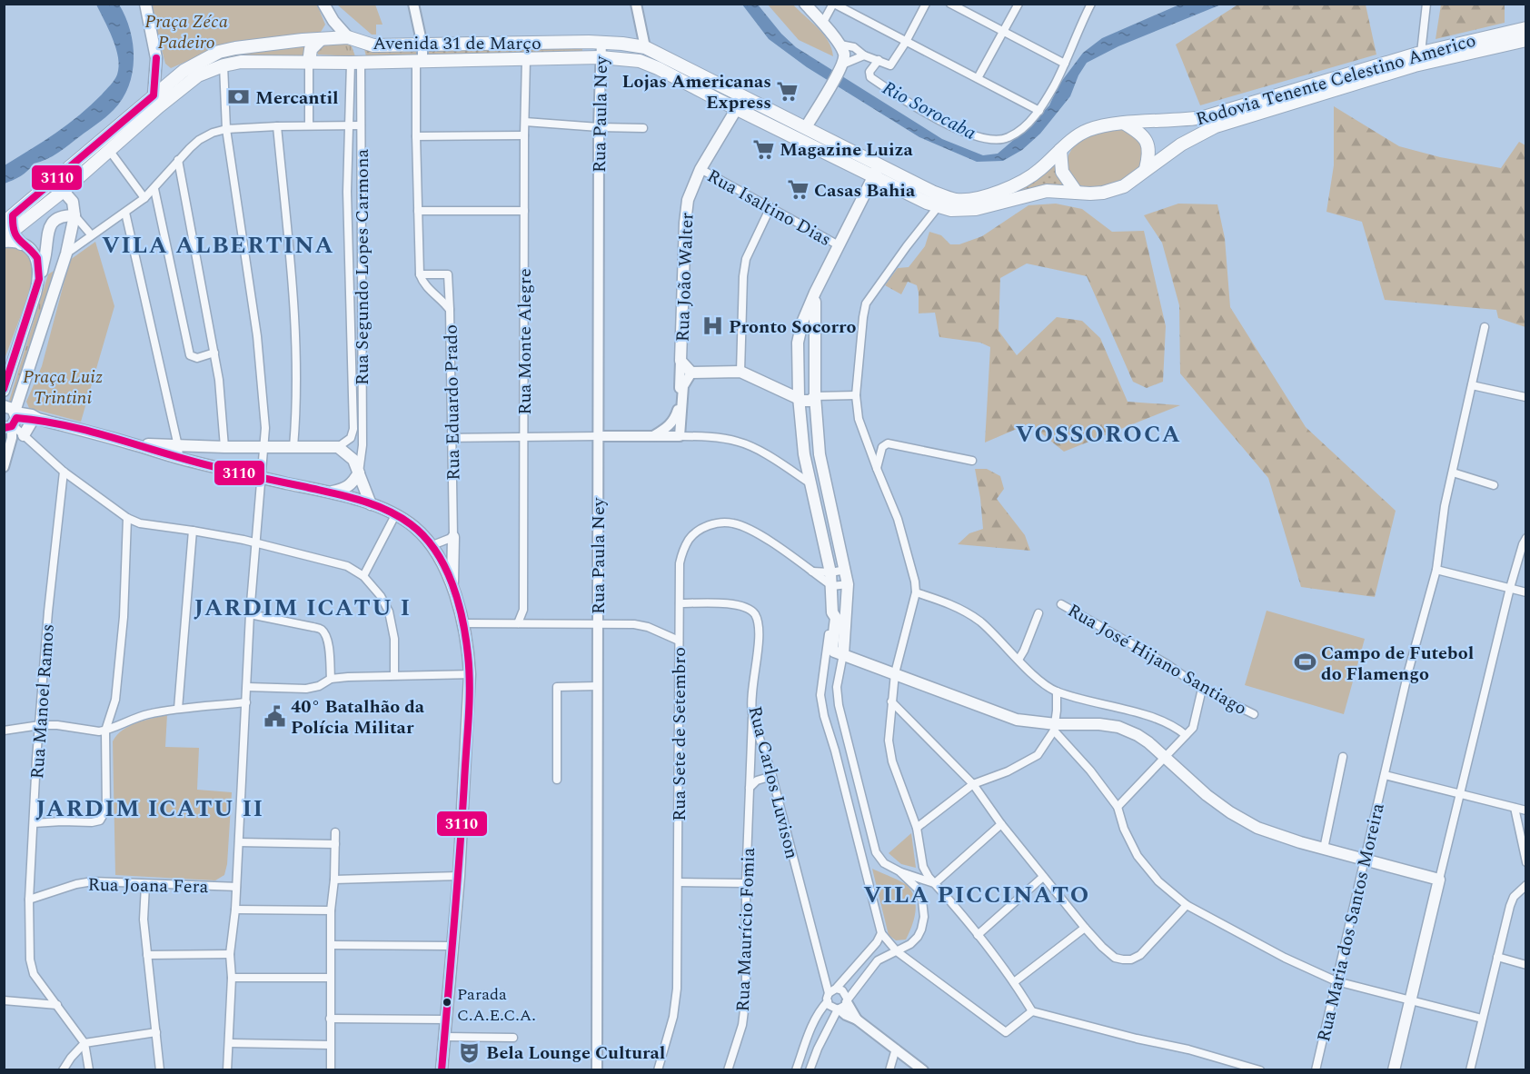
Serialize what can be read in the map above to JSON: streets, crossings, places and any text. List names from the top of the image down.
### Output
{
  "streets": {
    "highway": ["Avenida 31 de Março", "Rodovia Tenente Celestino Americo"],
    "main road": ["Rua João Walter"],
    "street": [
      "Rua Paula Ney",
      "Rua Isaltino Dias",
      "Rua Segundo Lopes Carmona",
      "Rua Monte Alegre",
      "Rua Eduardo Prado",
      "Rua José Hijano Santiago",
      "Rua Manoel Ramos",
      "Rua Sete de Setembro",
      "Rua Carlos Luvison",
      "Rua Joana Fera",
      "Rua Maria dos Santos Moreira",
      "Rua Maurício Fomia"
    ]
  },
  "crossings": [
    ["Avenida 31 de Março", "Rua Paula Ney"],
    ["Avenida 31 de Março", "Rua Segundo Lopes Carmona"],
    ["Avenida 31 de Março", "Rua Monte Alegre"],
    ["Rua Isaltino Dias", "Rua João Walter"],
    ["Rua Manoel Ramos", "Rua Joana Fera"],
    ["Rua Sete de Setembro", "Rua Carlos Luvison"],
    ["Rua Carlos Luvison", "Rua Maurício Fomia"]
  ],
  "districts": [
    "VILA ALBERTINA",
    "VOSSOROCA",
    "JARDIM ICATU I",
    "JARDIM ICATU II",
    "VILA PICCINATO"
  ],
  "water": ["Rio Sorocaba"],
  "parks": ["Praça Zéca Padeiro", "Praça Luiz Trintini"],
  "places": {
    "supermarket": ["Lojas Americanas Express", "Magazine Luiza", "Casas Bahia"],
    "bank": ["Mercantil"],
    "hospital": ["Pronto Socorro"],
    "sports": ["Campo de Futebol do Flamengo"],
    "public building": ["40° Batalhão da Polícia Militar"],
    "other": ["Parada C.A.E.C.A."],
    "theatre": ["Bela Lounge Cultural"]
  },
  "lines": ["transit line 3110"]
}
